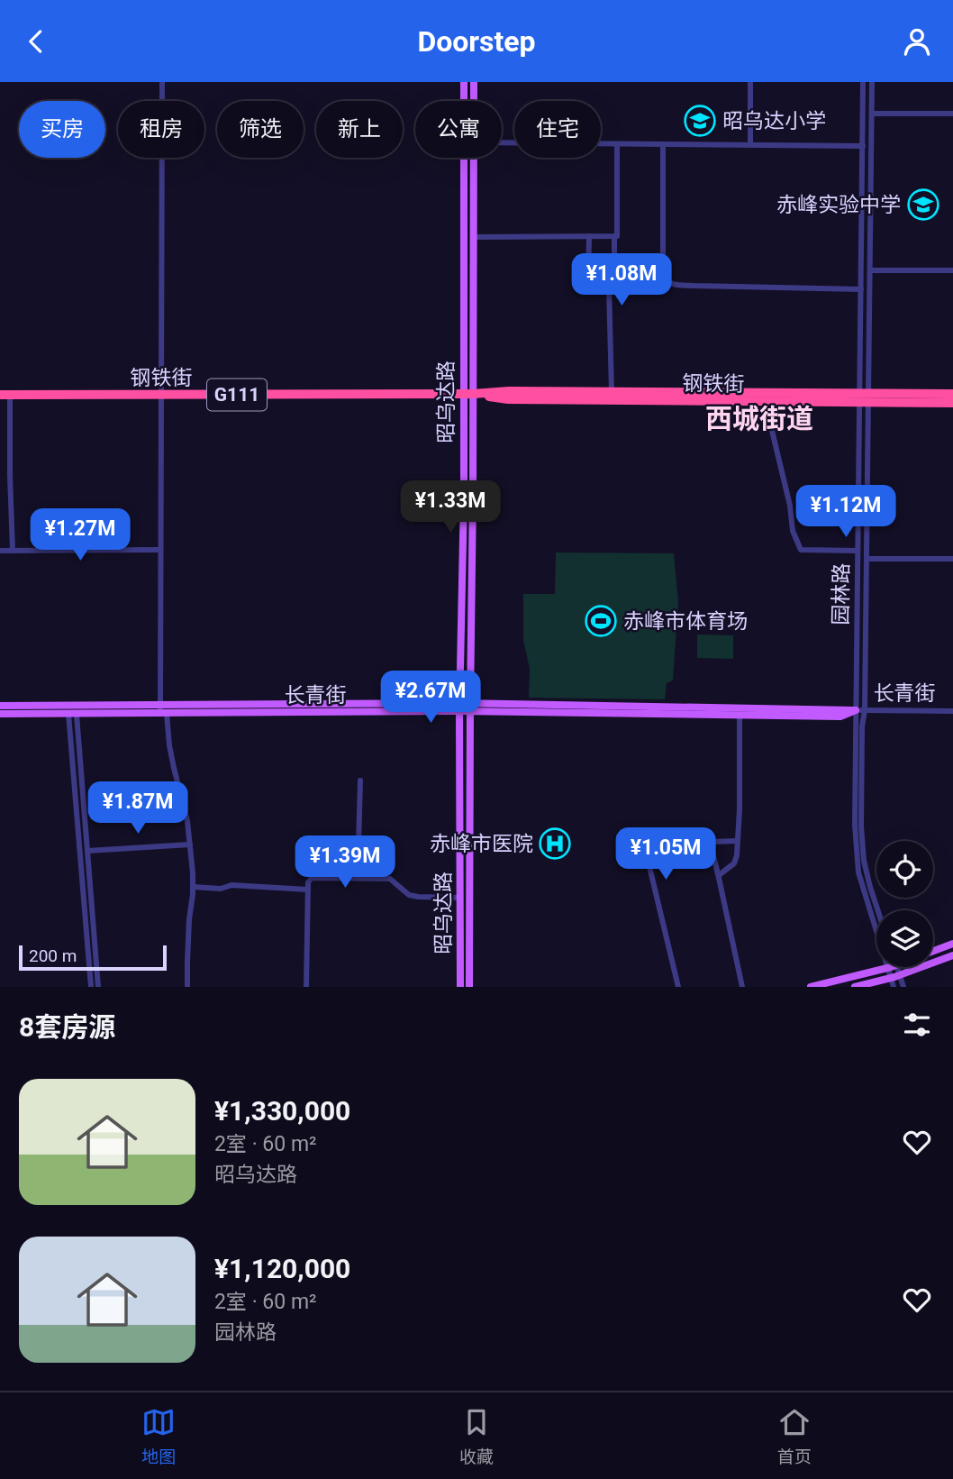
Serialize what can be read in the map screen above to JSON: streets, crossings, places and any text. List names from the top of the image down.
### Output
{
  "streets": {
    "highway": ["钢铁街", "G111"],
    "main road": ["昭乌达路", "长青街"],
    "street": ["园林路"]
  },
  "crossings": [
    ["钢铁街", "昭乌达路"],
    ["钢铁街", "园林路"],
    ["昭乌达路", "长青街"],
    ["园林路", "长青街"]
  ],
  "districts": ["西城街道"],
  "places": {
    "school or university": ["昭乌达小学", "赤峰实验中学"],
    "sports": ["赤峰市体育场"],
    "hospital": ["赤峰市医院"]
  },
  "scale_bar": "200 m",
  "page": {
    "header": "Doorstep",
    "chip": [
      "买房",
      "租房",
      "筛选",
      "新上",
      "公寓",
      "住宅"
    ],
    "price": [
      "¥1.08M",
      "¥1.33M",
      "¥1.12M",
      "¥1.27M",
      "¥2.67M",
      "¥1.87M",
      "¥1.05M",
      "¥1.39M"
    ],
    "scale": "200 m",
    "heading": "8套房源",
    "list": [
      {
        "name": "¥1,330,000",
        "note": "2室 · 60 m² · 昭乌达路"
      },
      {
        "name": "¥1,120,000",
        "note": "2室 · 60 m² · 园林路"
      }
    ],
    "tabs": ["地图", "收藏", "首页"]
  }
}
